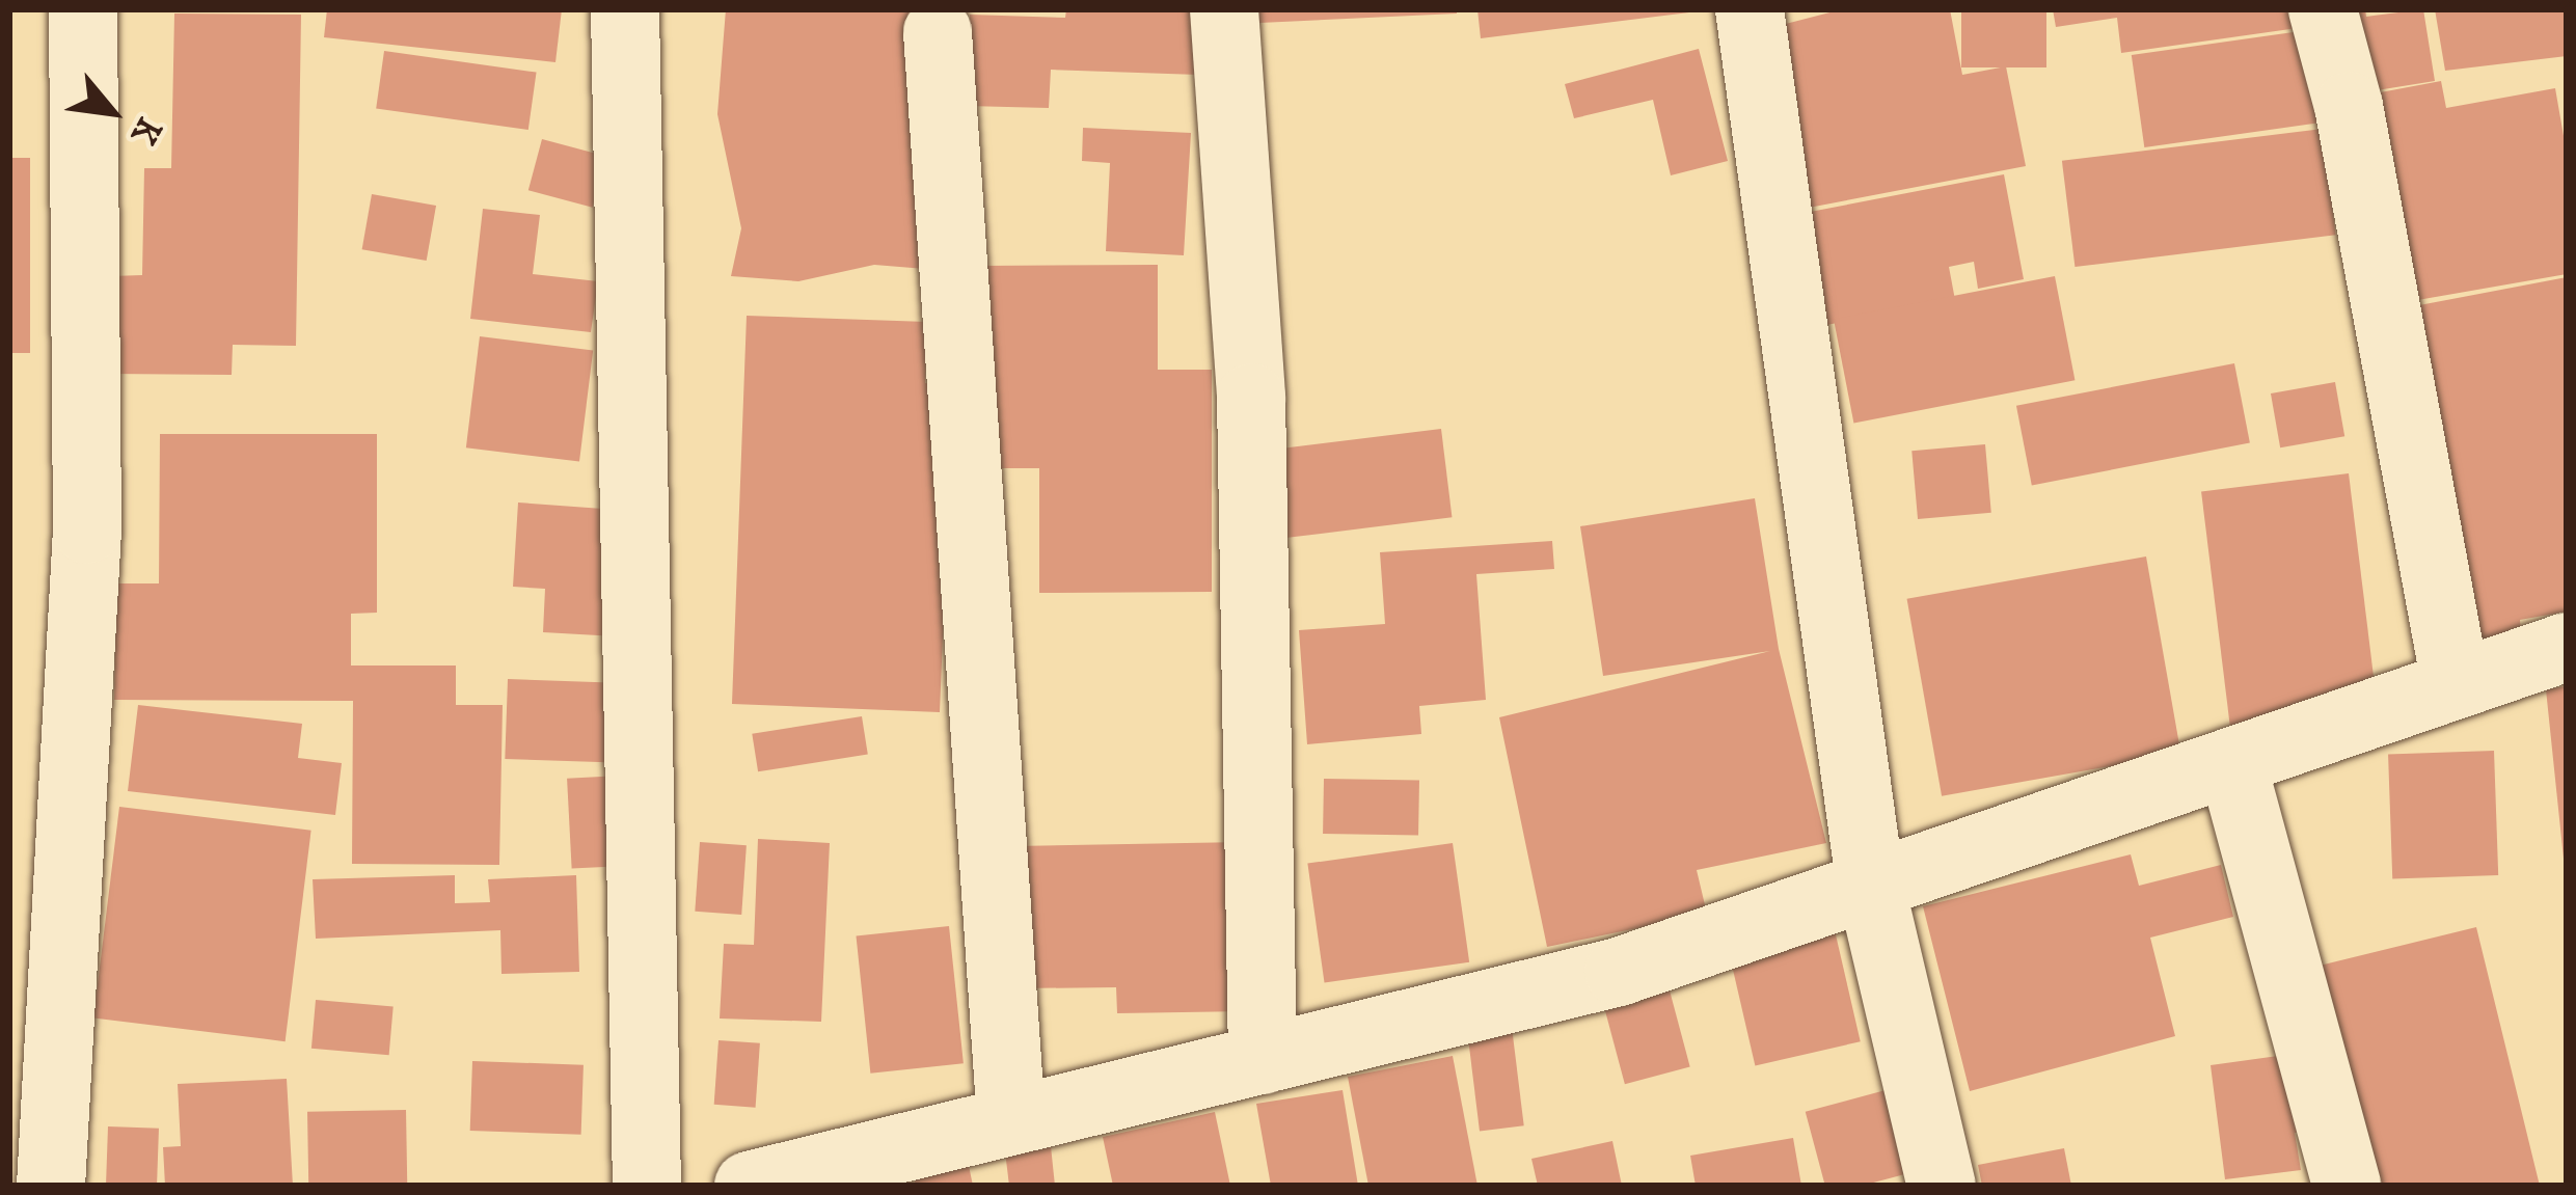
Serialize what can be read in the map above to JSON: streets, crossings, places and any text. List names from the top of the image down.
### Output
{
  "north": "bottom right"
}
